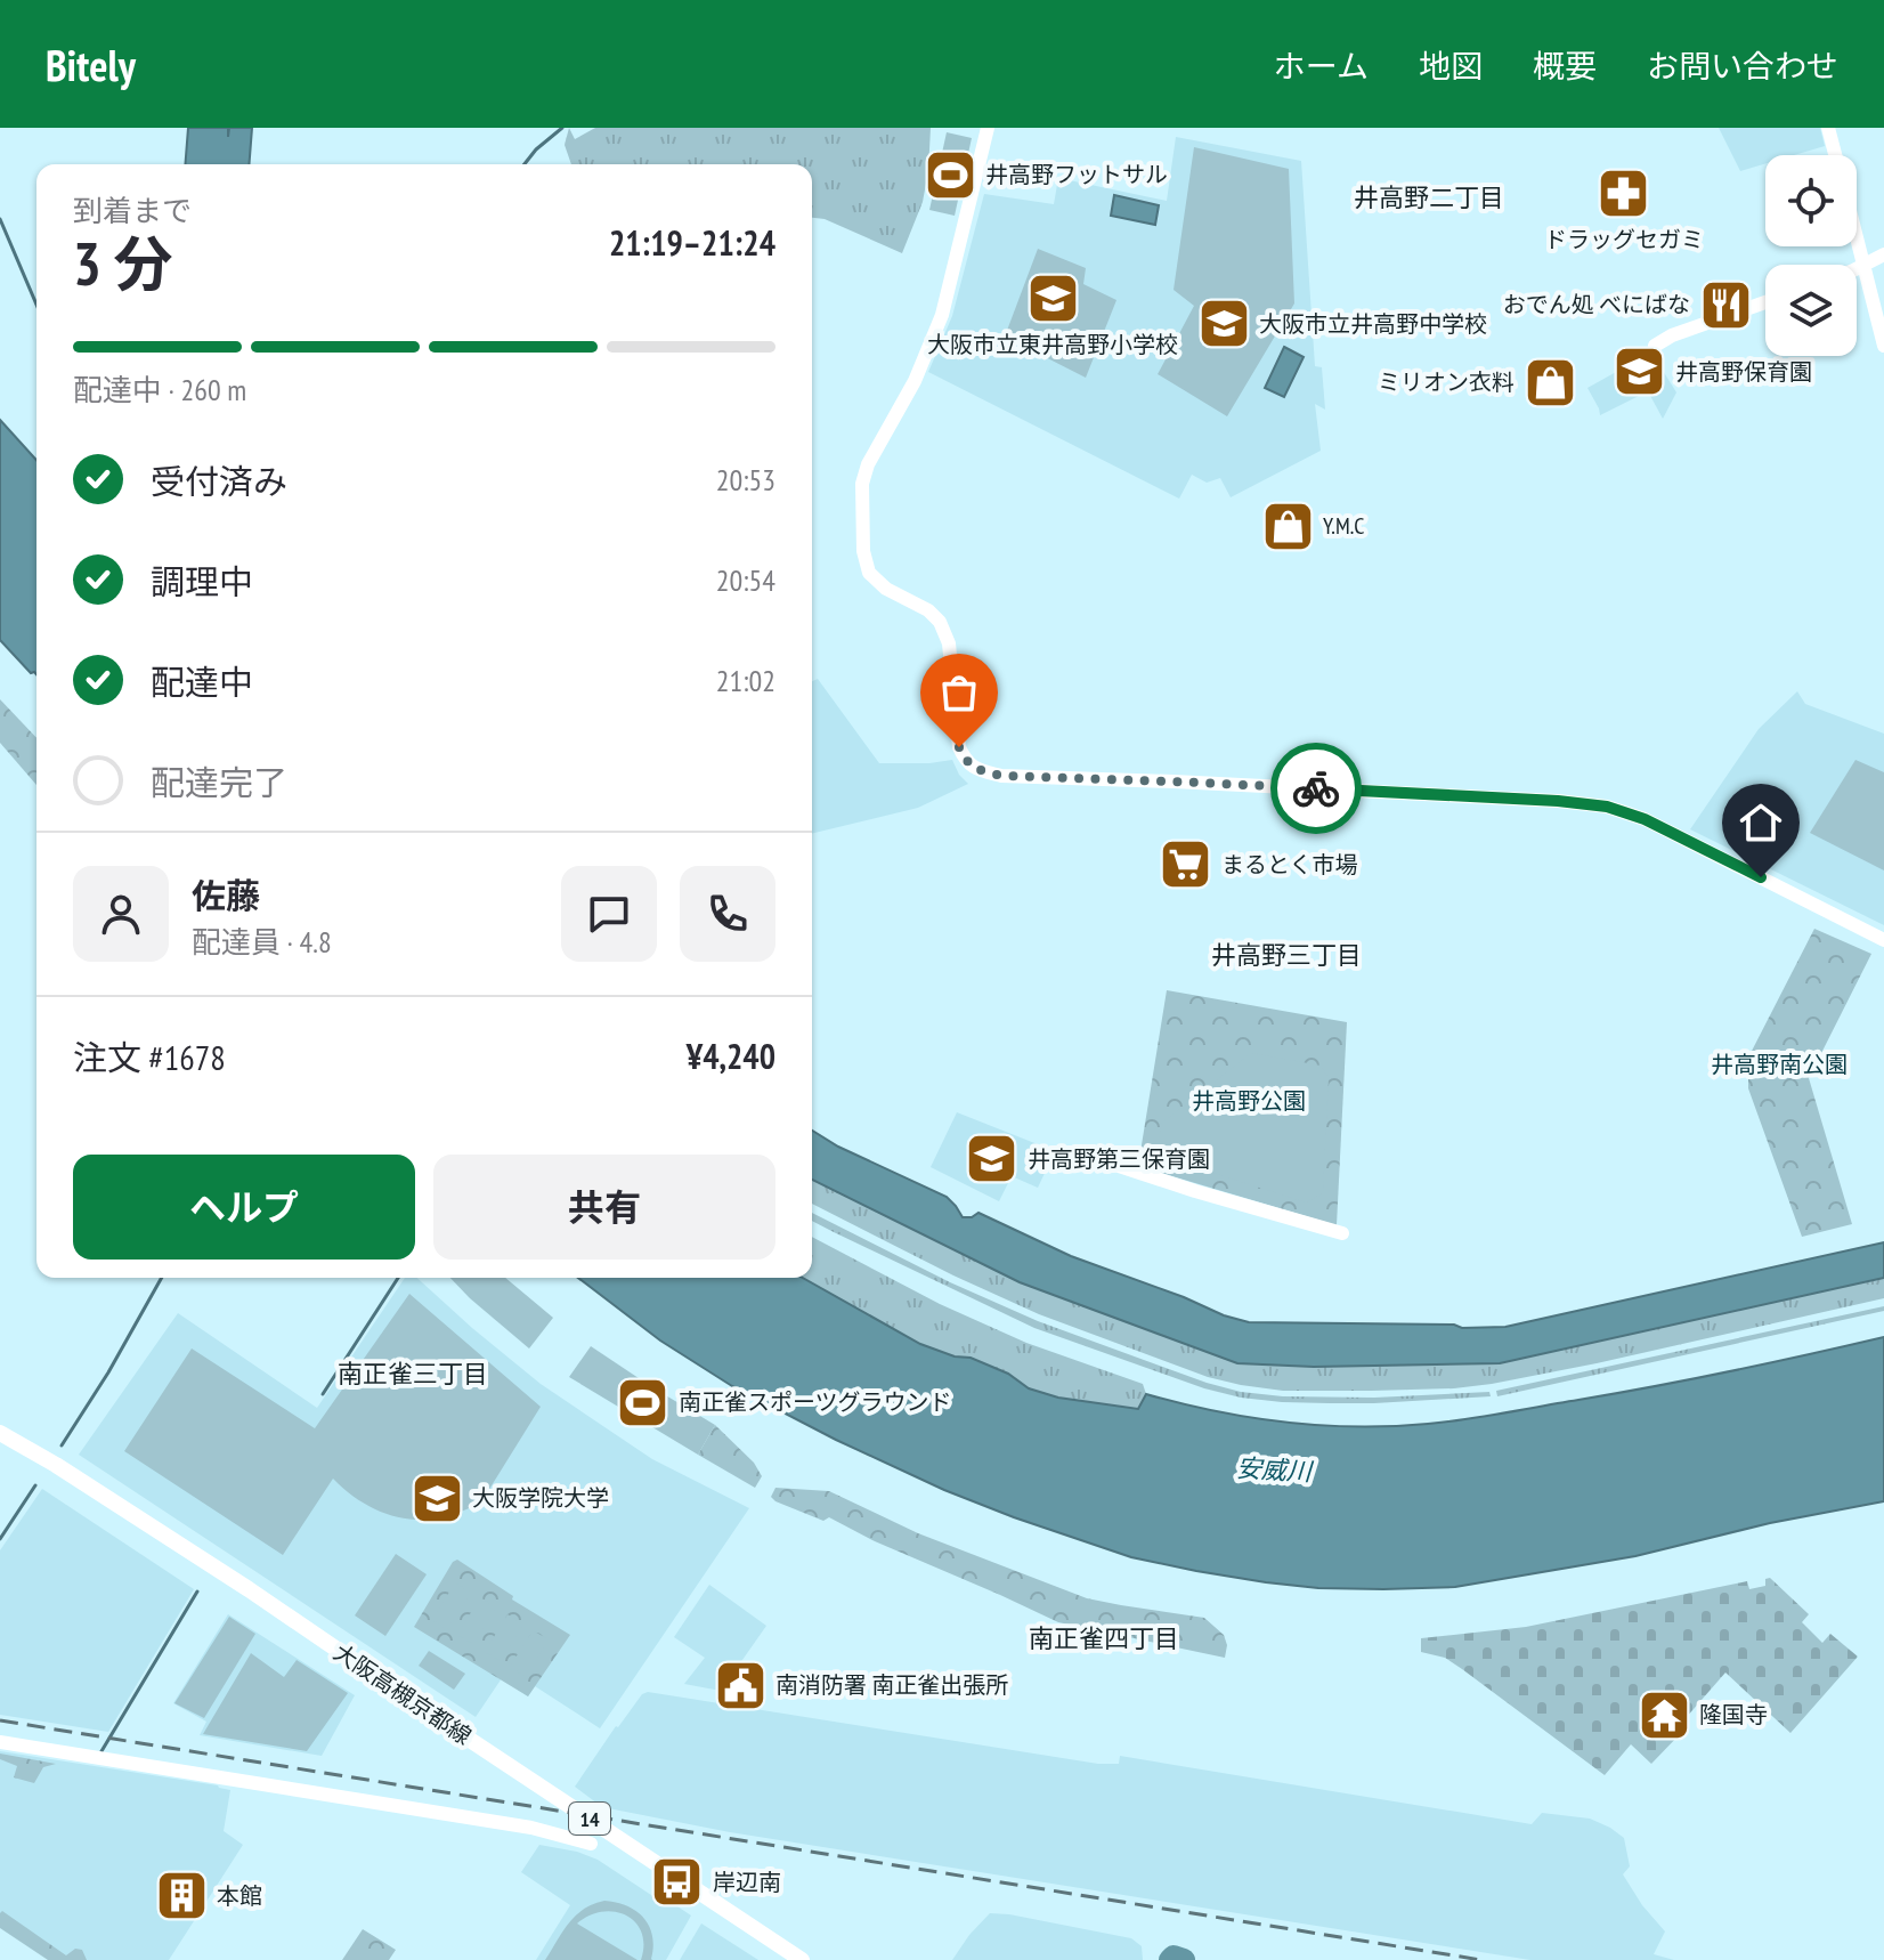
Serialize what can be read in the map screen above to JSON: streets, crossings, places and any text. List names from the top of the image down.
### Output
{
  "streets": {
    "main road": ["大阪高槻京都線", "14"]
  },
  "districts": [
    "井高野二丁目",
    "井高野三丁目",
    "南正雀三丁目",
    "南正雀四丁目"
  ],
  "water": ["安威川"],
  "parks": ["井高野南公園", "井高野公園"],
  "places": {
    "sports": ["井高野フットサル", "南正雀スポーツグラウンド"],
    "pharmacy": ["ドラッグセガミ"],
    "school or university": [
      "大阪市立東井高野小学校",
      "大阪市立井高野中学校",
      "井高野保育園",
      "井高野第三保育園",
      "大阪学院大学"
    ],
    "restaurant": ["おでん処 べにばな"],
    "shop": ["ミリオン衣料", "Y.M.C"],
    "supermarket": ["まるとく市場"],
    "public building": ["南消防署 南正雀出張所"],
    "temple": ["隆国寺"],
    "bus stop": ["岸辺南"],
    "building": ["本館"]
  },
  "page": {
    "header": "Bitely",
    "nav": [
      "ホーム",
      "地図",
      "概要",
      "お問い合わせ"
    ],
    "heading": ["3 分", "到着まで", "21:19–21:24"],
    "panel": [
      "佐藤",
      "配達員 · 4.8",
      "注文 #1678",
      "¥4,240"
    ],
    "bar": "配達中 · 260 m",
    "list": [
      ["受付済み", "20:53"],
      ["調理中", "20:54"],
      ["配達中", "21:02"],
      "配達完了"
    ],
    "buttons": ["ヘルプ", "共有"]
  }
}
